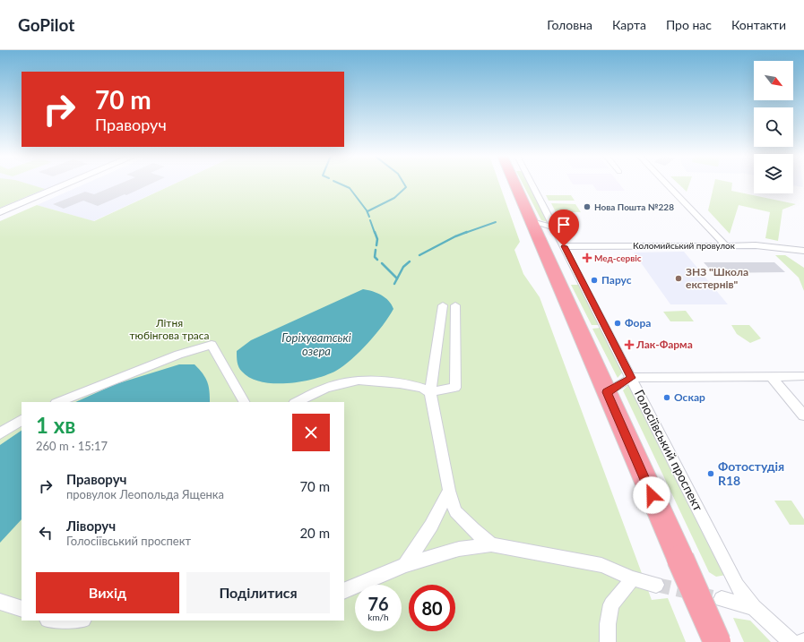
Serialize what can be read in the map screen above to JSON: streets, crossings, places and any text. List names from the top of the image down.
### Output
{
  "streets": {
    "street": ["Коломийський провулок", "Голосіївський проспект"]
  },
  "crossings": [
    ["Коломийський провулок", "Голосіївський проспект"]
  ],
  "water": ["Горіхуватські озера"],
  "parks": ["Літня тюбінгова траса"],
  "places": {
    "other": [
      "Нова Пошта №228",
      "ЗНЗ \"Школа екстернів\"",
      "Парус",
      "Фора",
      "Оскар",
      "Фотостудія R18"
    ],
    "health": ["Мед-сервіс", "Лак-Фарма"]
  },
  "north": "bottom right",
  "page": {
    "header": "GoPilot",
    "nav": [
      "Головна",
      "Карта",
      "Про нас",
      "Контакти"
    ],
    "turn": ["70 m", "Праворуч"],
    "heading": ["1 хв", "260 m · 15:17"],
    "list": [
      {
        "name": "Праворуч",
        "note": "провулок Леопольда Ященка",
        "value": "70 m"
      },
      {
        "name": "Ліворуч",
        "note": "Голосіївський проспект",
        "value": "20 m"
      }
    ],
    "buttons": ["Вихід", "Поділитися"],
    "speed": "76 km/h",
    "limit": "80"
  }
}
